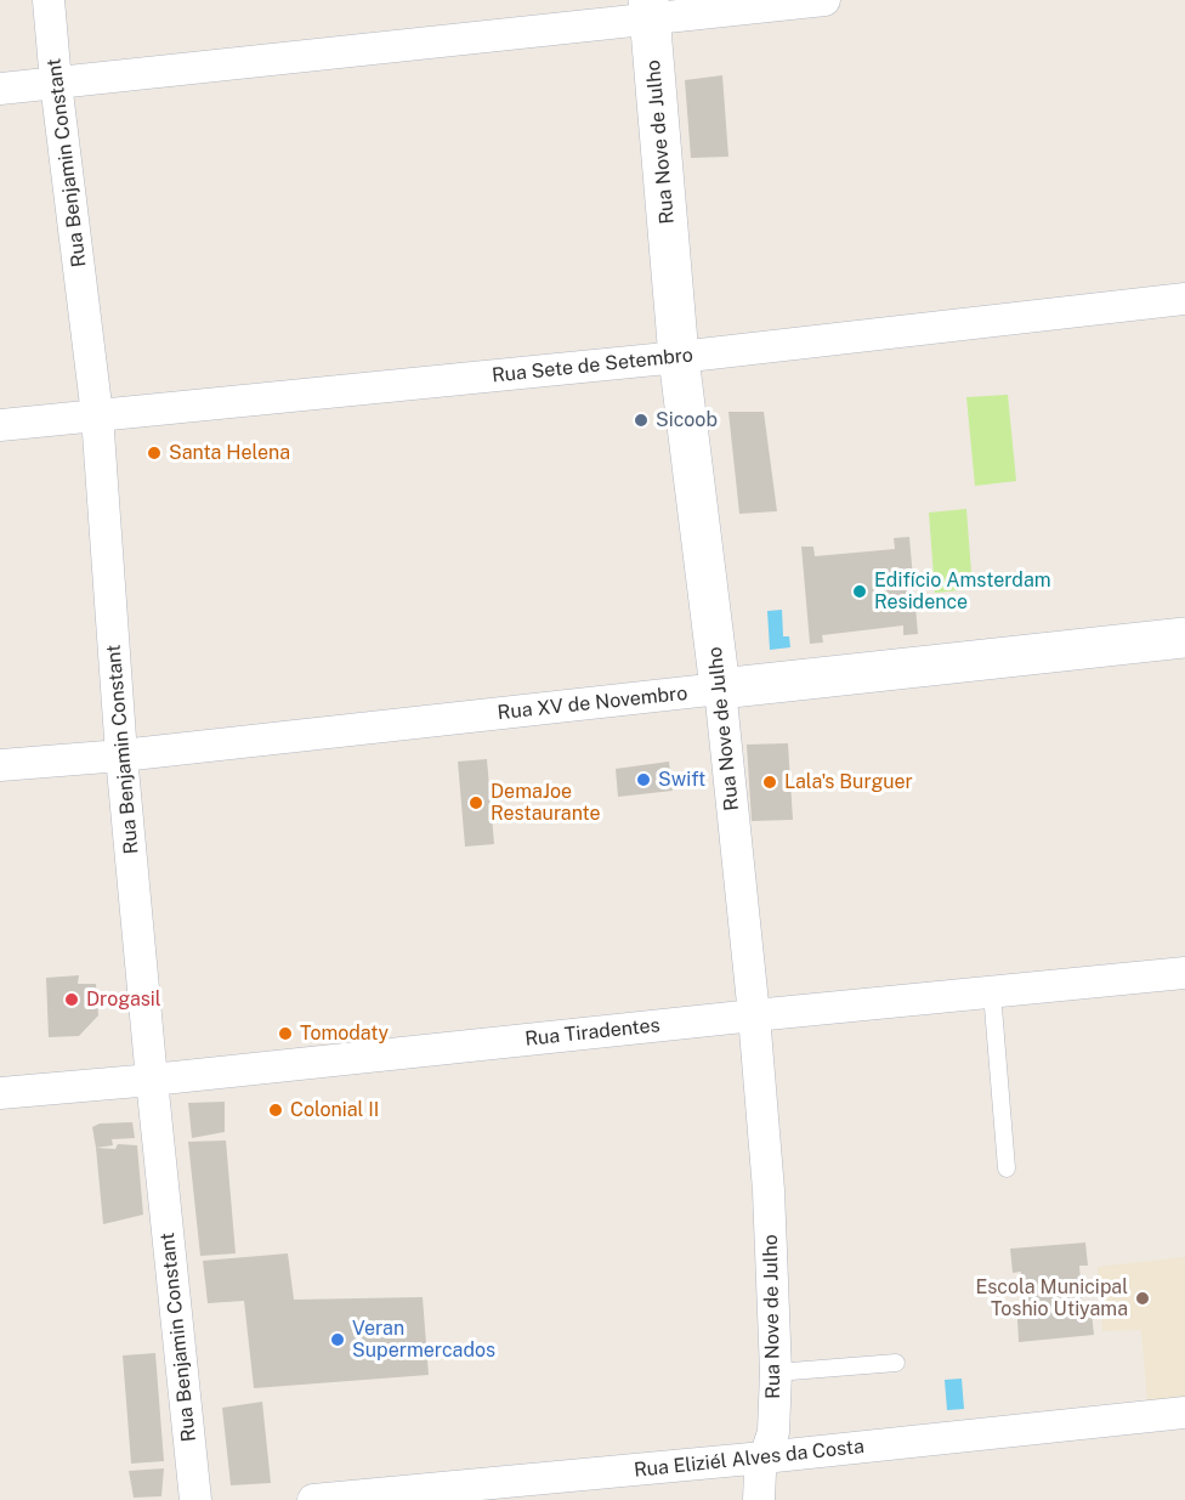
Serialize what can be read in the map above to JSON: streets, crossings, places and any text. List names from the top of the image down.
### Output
{
  "streets": {
    "street": [
      "Rua Nove de Julho",
      "Rua Benjamin Constant",
      "Rua Sete de Setembro",
      "Rua XV de Novembro",
      "Rua Tiradentes",
      "Rua Eliziél Alves da Costa"
    ]
  },
  "crossings": [
    ["Rua Nove de Julho", "Rua Sete de Setembro"],
    ["Rua Nove de Julho", "Rua XV de Novembro"],
    ["Rua Nove de Julho", "Rua Tiradentes"],
    ["Rua Nove de Julho", "Rua Eliziél Alves da Costa"],
    ["Rua Benjamin Constant", "Rua Sete de Setembro"],
    ["Rua Benjamin Constant", "Rua XV de Novembro"],
    ["Rua Benjamin Constant", "Rua Tiradentes"]
  ],
  "places": [
    "Sicoob",
    "Santa Helena",
    "Edifício Amsterdam Residence",
    "Swift",
    "Lala's Burguer",
    "DemaJoe Restaurante",
    "Drogasil",
    "Tomodaty",
    "Colonial II",
    "Escola Municipal Toshio Utiyama",
    "Veran Supermercados"
  ]
}
